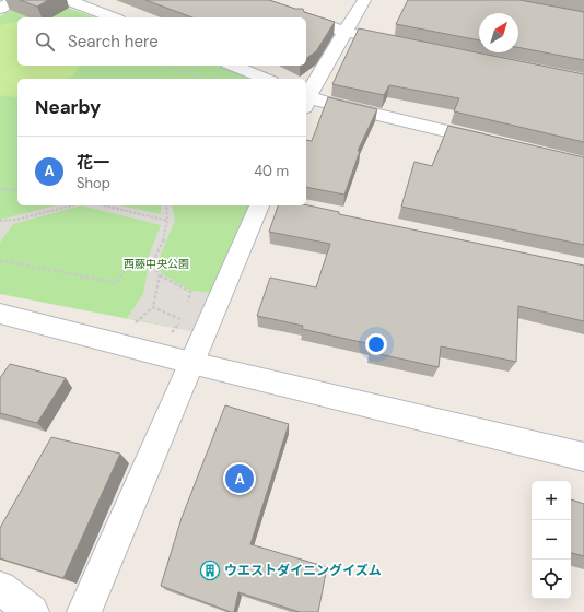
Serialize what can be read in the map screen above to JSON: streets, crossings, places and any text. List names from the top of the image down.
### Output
{
  "parks": ["西藤中央公園"],
  "places": {
    "building": ["ウエストダイニングイズム"]
  },
  "north": "top right",
  "page": {
    "search": "Search here",
    "heading": "Nearby",
    "list": [
      {
        "mark": "A",
        "name": "花一",
        "note": "Shop",
        "value": "40 m"
      }
    ],
    "pins": "A",
    "map_buttons": ["+", "−"]
  }
}
